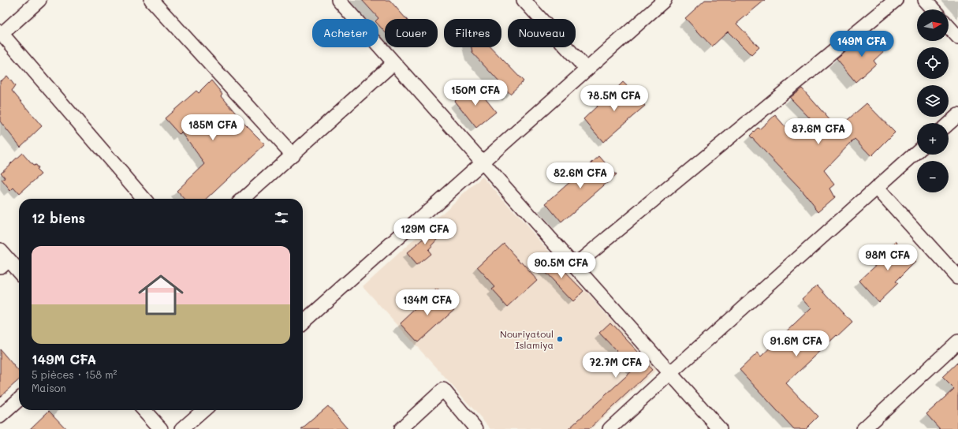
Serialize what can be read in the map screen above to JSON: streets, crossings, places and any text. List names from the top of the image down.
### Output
{
  "places": ["Nouriyatoul Islamiya"],
  "north": "right",
  "page": {
    "map_buttons": ["+", "−"],
    "chip": [
      "Acheter",
      "Louer",
      "Filtres",
      "Nouveau"
    ],
    "price": [
      "149M CFA",
      "150M CFA",
      "78.5M CFA",
      "185M CFA",
      "87.6M CFA",
      "82.6M CFA",
      "129M CFA",
      "98M CFA",
      "90.5M CFA",
      "134M CFA",
      "91.6M CFA",
      "72.7M CFA"
    ],
    "heading": "12 biens",
    "list": [
      {
        "name": "149M CFA",
        "note": "5 pièces · 158 m² · Maison"
      }
    ]
  }
}
